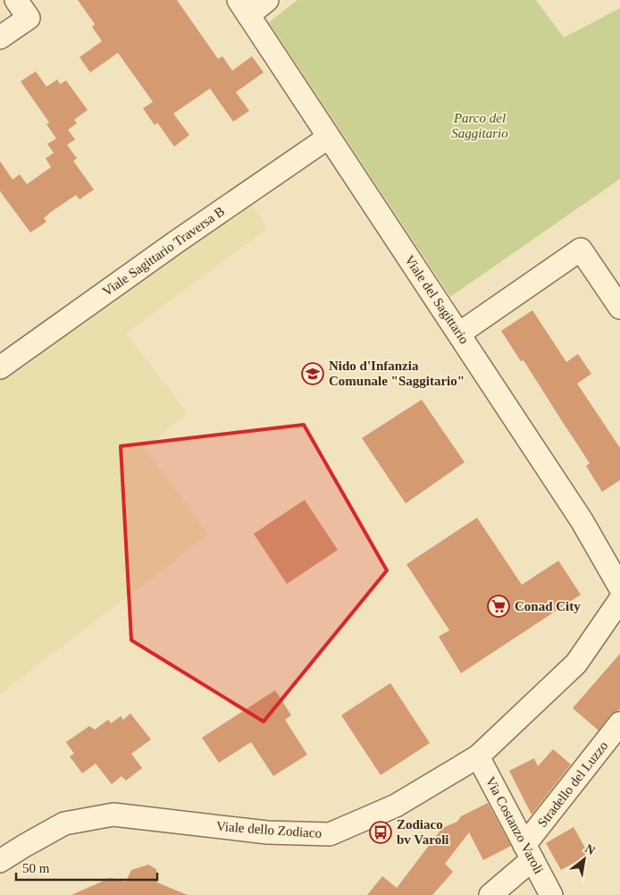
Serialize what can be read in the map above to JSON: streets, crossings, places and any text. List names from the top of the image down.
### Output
{
  "streets": {
    "street": [
      "Viale Sagittario Traversa B",
      "Viale del Sagittario",
      "Stradello del Luzzo",
      "Via Costanzo Varoli",
      "Viale dello Zodiaco"
    ]
  },
  "crossings": [
    ["Viale Sagittario Traversa B", "Viale del Sagittario"],
    ["Stradello del Luzzo", "Via Costanzo Varoli"],
    ["Via Costanzo Varoli", "Viale dello Zodiaco"]
  ],
  "parks": ["Parco del Saggitario"],
  "places": {
    "school or university": ["Nido d'Infanzia Comunale \"Saggitario\""],
    "supermarket": ["Conad City"],
    "bus stop": ["Zodiaco bv Varoli"]
  },
  "scale_bar": "50 m",
  "north": "top right"
}
